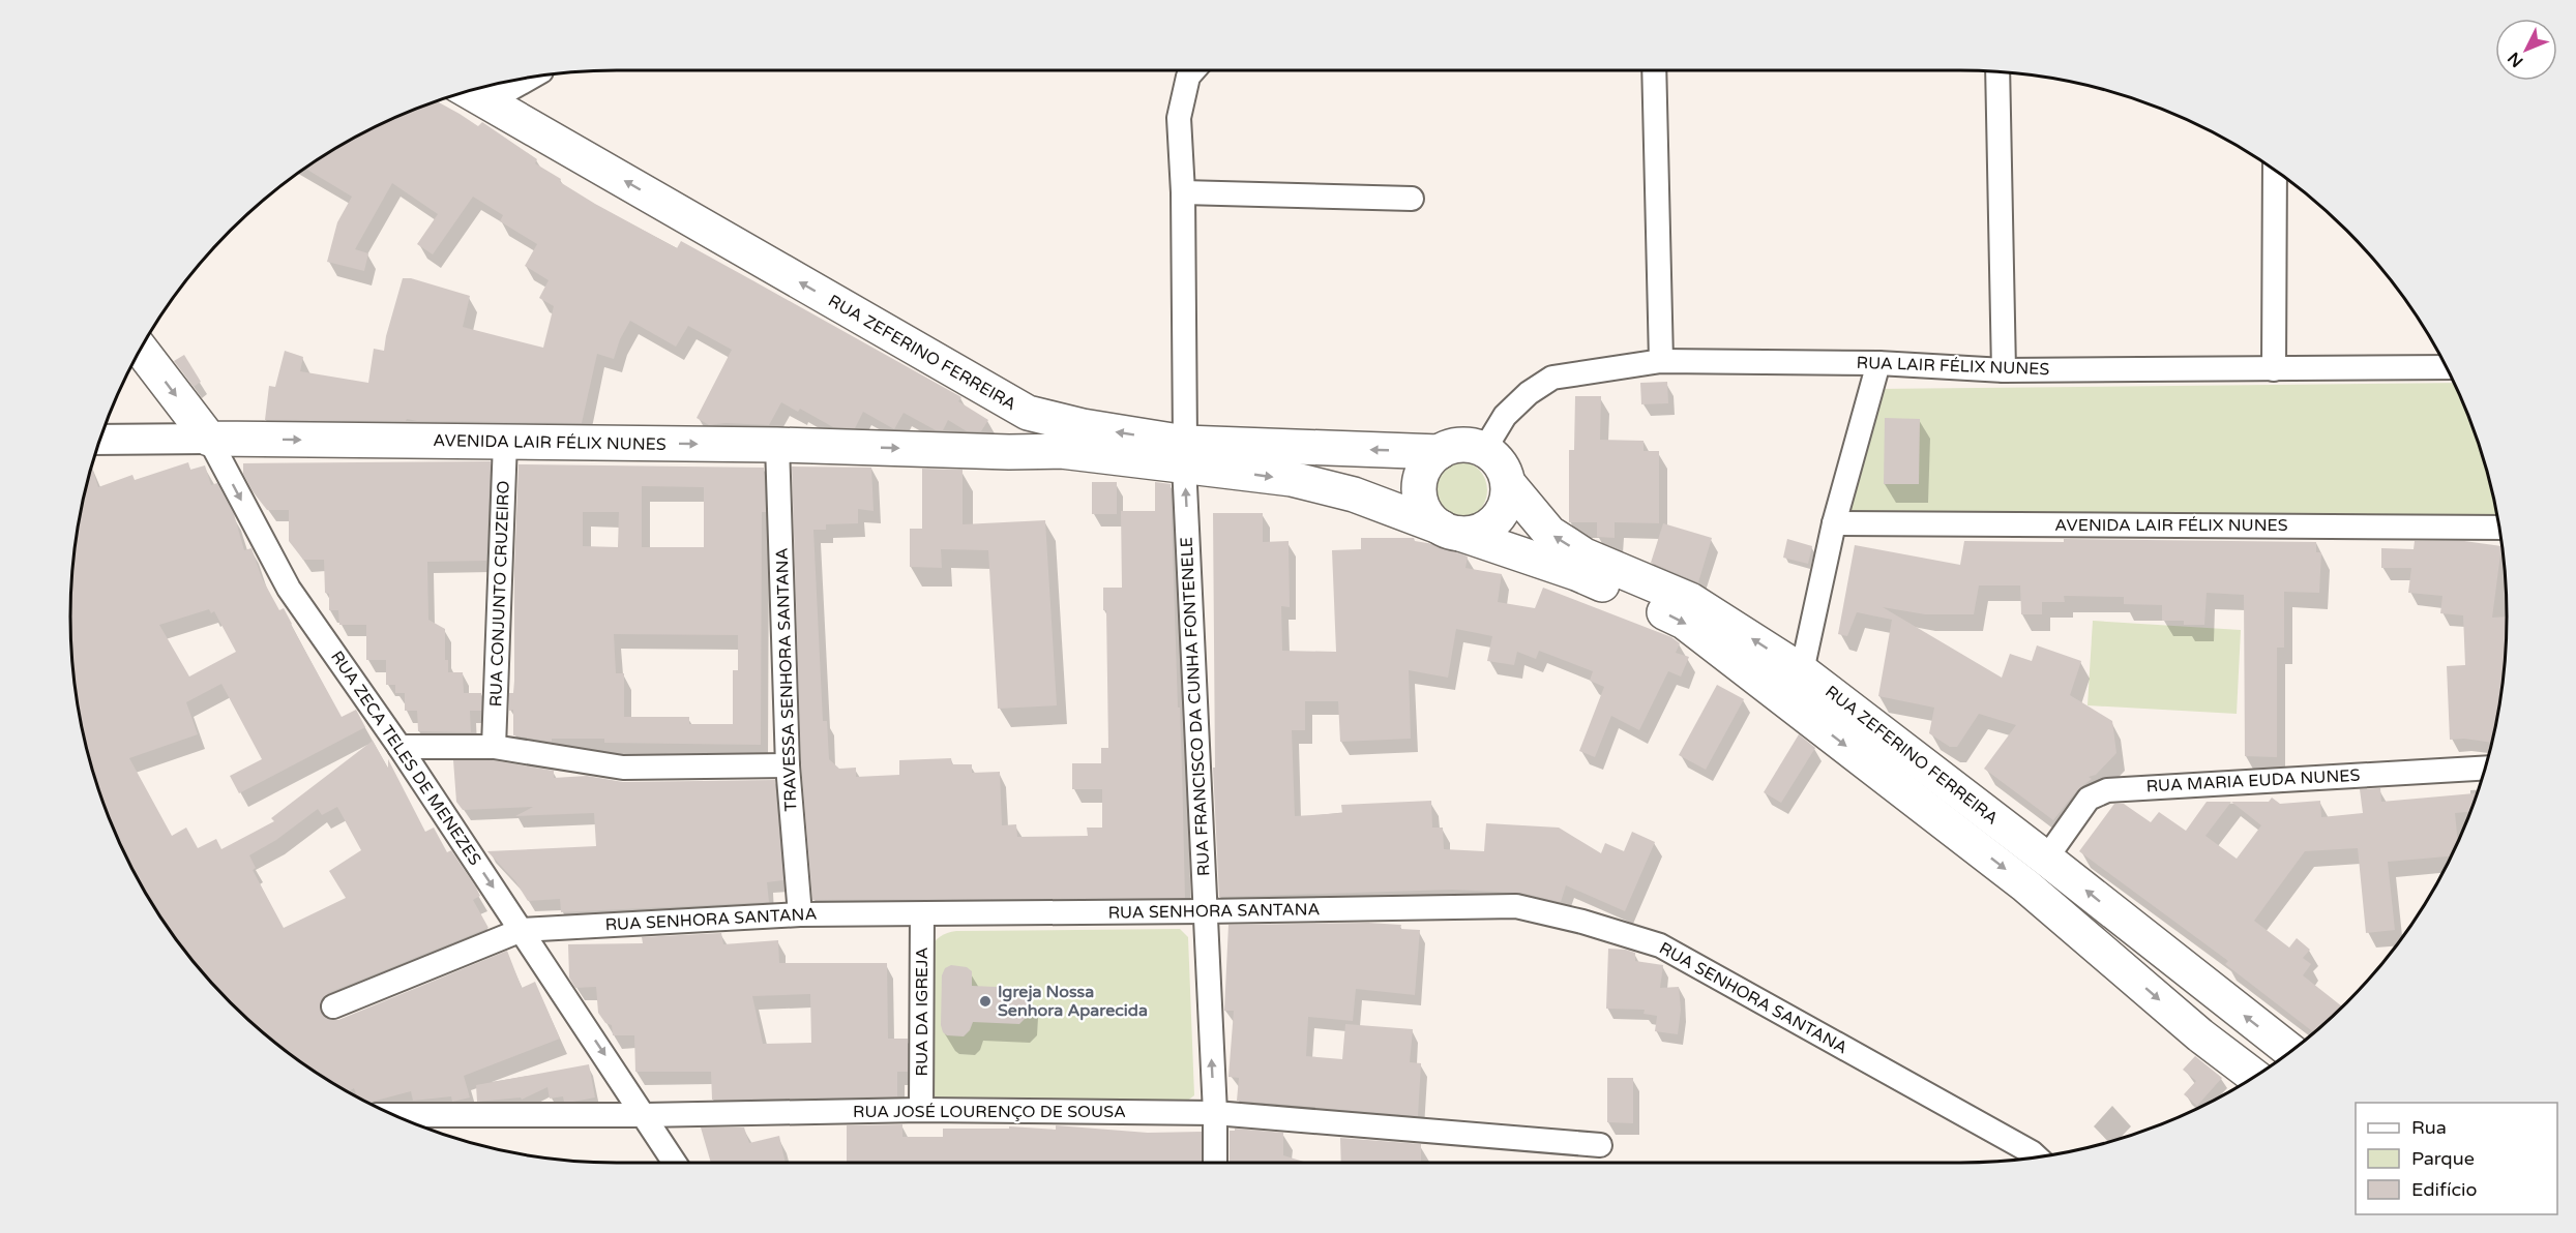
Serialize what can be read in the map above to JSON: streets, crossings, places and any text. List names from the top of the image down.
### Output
{
  "streets": {
    "main road": ["RUA ZEFERINO FERREIRA", "AVENIDA LAIR FÉLIX NUNES", "RUA ZECA TELES DE MENEZES"],
    "street": [
      "RUA LAIR FÉLIX NUNES",
      "RUA CONJUNTO CRUZEIRO",
      "TRAVESSA SENHORA SANTANA",
      "RUA FRANCISCO DA CUNHA FONTENELE",
      "RUA MARIA EUDA NUNES",
      "RUA SENHORA SANTANA",
      "RUA DA IGREJA",
      "RUA JOSÉ LOURENÇO DE SOUSA"
    ]
  },
  "crossings": [
    ["RUA ZEFERINO FERREIRA", "RUA LAIR FÉLIX NUNES"],
    ["RUA ZEFERINO FERREIRA", "AVENIDA LAIR FÉLIX NUNES"],
    ["RUA ZEFERINO FERREIRA", "RUA FRANCISCO DA CUNHA FONTENELE"],
    ["RUA ZEFERINO FERREIRA", "RUA MARIA EUDA NUNES"],
    ["AVENIDA LAIR FÉLIX NUNES", "RUA CONJUNTO CRUZEIRO"],
    ["AVENIDA LAIR FÉLIX NUNES", "TRAVESSA SENHORA SANTANA"],
    ["AVENIDA LAIR FÉLIX NUNES", "RUA ZECA TELES DE MENEZES"],
    ["TRAVESSA SENHORA SANTANA", "RUA SENHORA SANTANA"],
    ["RUA FRANCISCO DA CUNHA FONTENELE", "RUA SENHORA SANTANA"],
    ["RUA FRANCISCO DA CUNHA FONTENELE", "RUA JOSÉ LOURENÇO DE SOUSA"],
    ["RUA ZECA TELES DE MENEZES", "RUA SENHORA SANTANA"],
    ["RUA ZECA TELES DE MENEZES", "RUA JOSÉ LOURENÇO DE SOUSA"],
    ["RUA SENHORA SANTANA", "RUA DA IGREJA"],
    ["RUA DA IGREJA", "RUA JOSÉ LOURENÇO DE SOUSA"]
  ],
  "one_way": ["AVENIDA LAIR FÉLIX NUNES", "RUA FRANCISCO DA CUNHA FONTENELE", "RUA ZECA TELES DE MENEZES"],
  "places": ["Igreja Nossa Senhora Aparecida"],
  "legend": ["Rua", "Parque", "Edifício"],
  "north": "bottom left"
}
